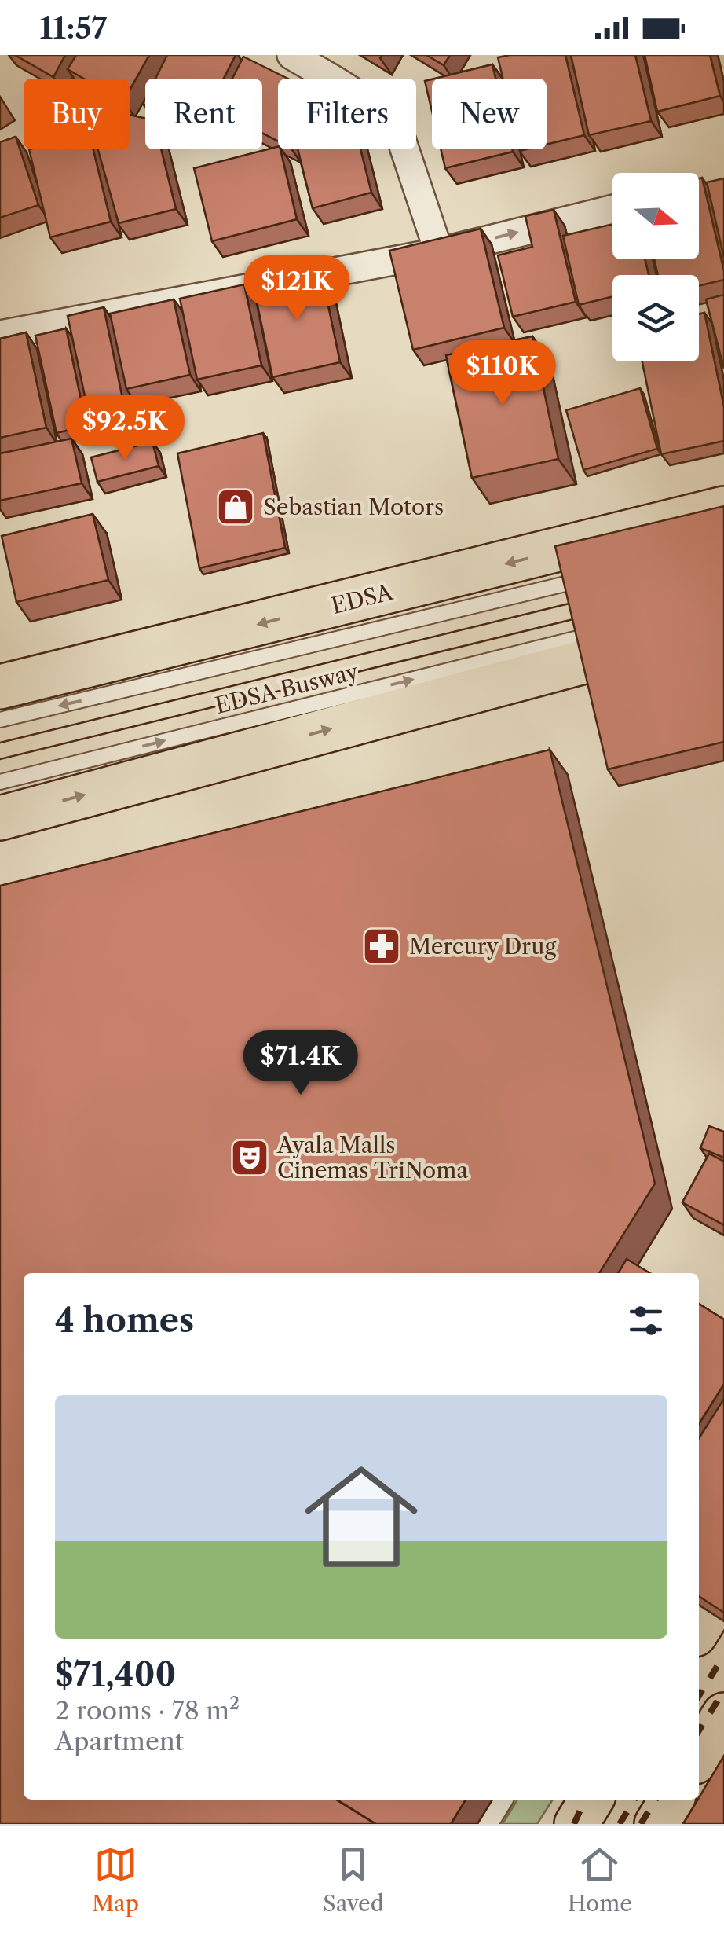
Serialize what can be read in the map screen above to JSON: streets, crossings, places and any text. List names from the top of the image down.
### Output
{
  "streets": {
    "main road": ["EDSA"],
    "lane": ["EDSA Busway"]
  },
  "places": {
    "shop": ["Sebastian Motors"],
    "pharmacy": ["Mercury Drug"],
    "theatre": ["Ayala Malls Cinemas TriNoma"]
  },
  "north": "right",
  "page": {
    "status": "11:57",
    "chip": [
      "Buy",
      "Rent",
      "Filters",
      "New"
    ],
    "price": [
      "$121K",
      "$110K",
      "$92.5K",
      "$71.4K"
    ],
    "heading": "4 homes",
    "list": [
      {
        "name": "$71,400",
        "note": "2 rooms · 78 m² · Apartment"
      }
    ],
    "tabs": ["Map", "Saved", "Home"]
  }
}
